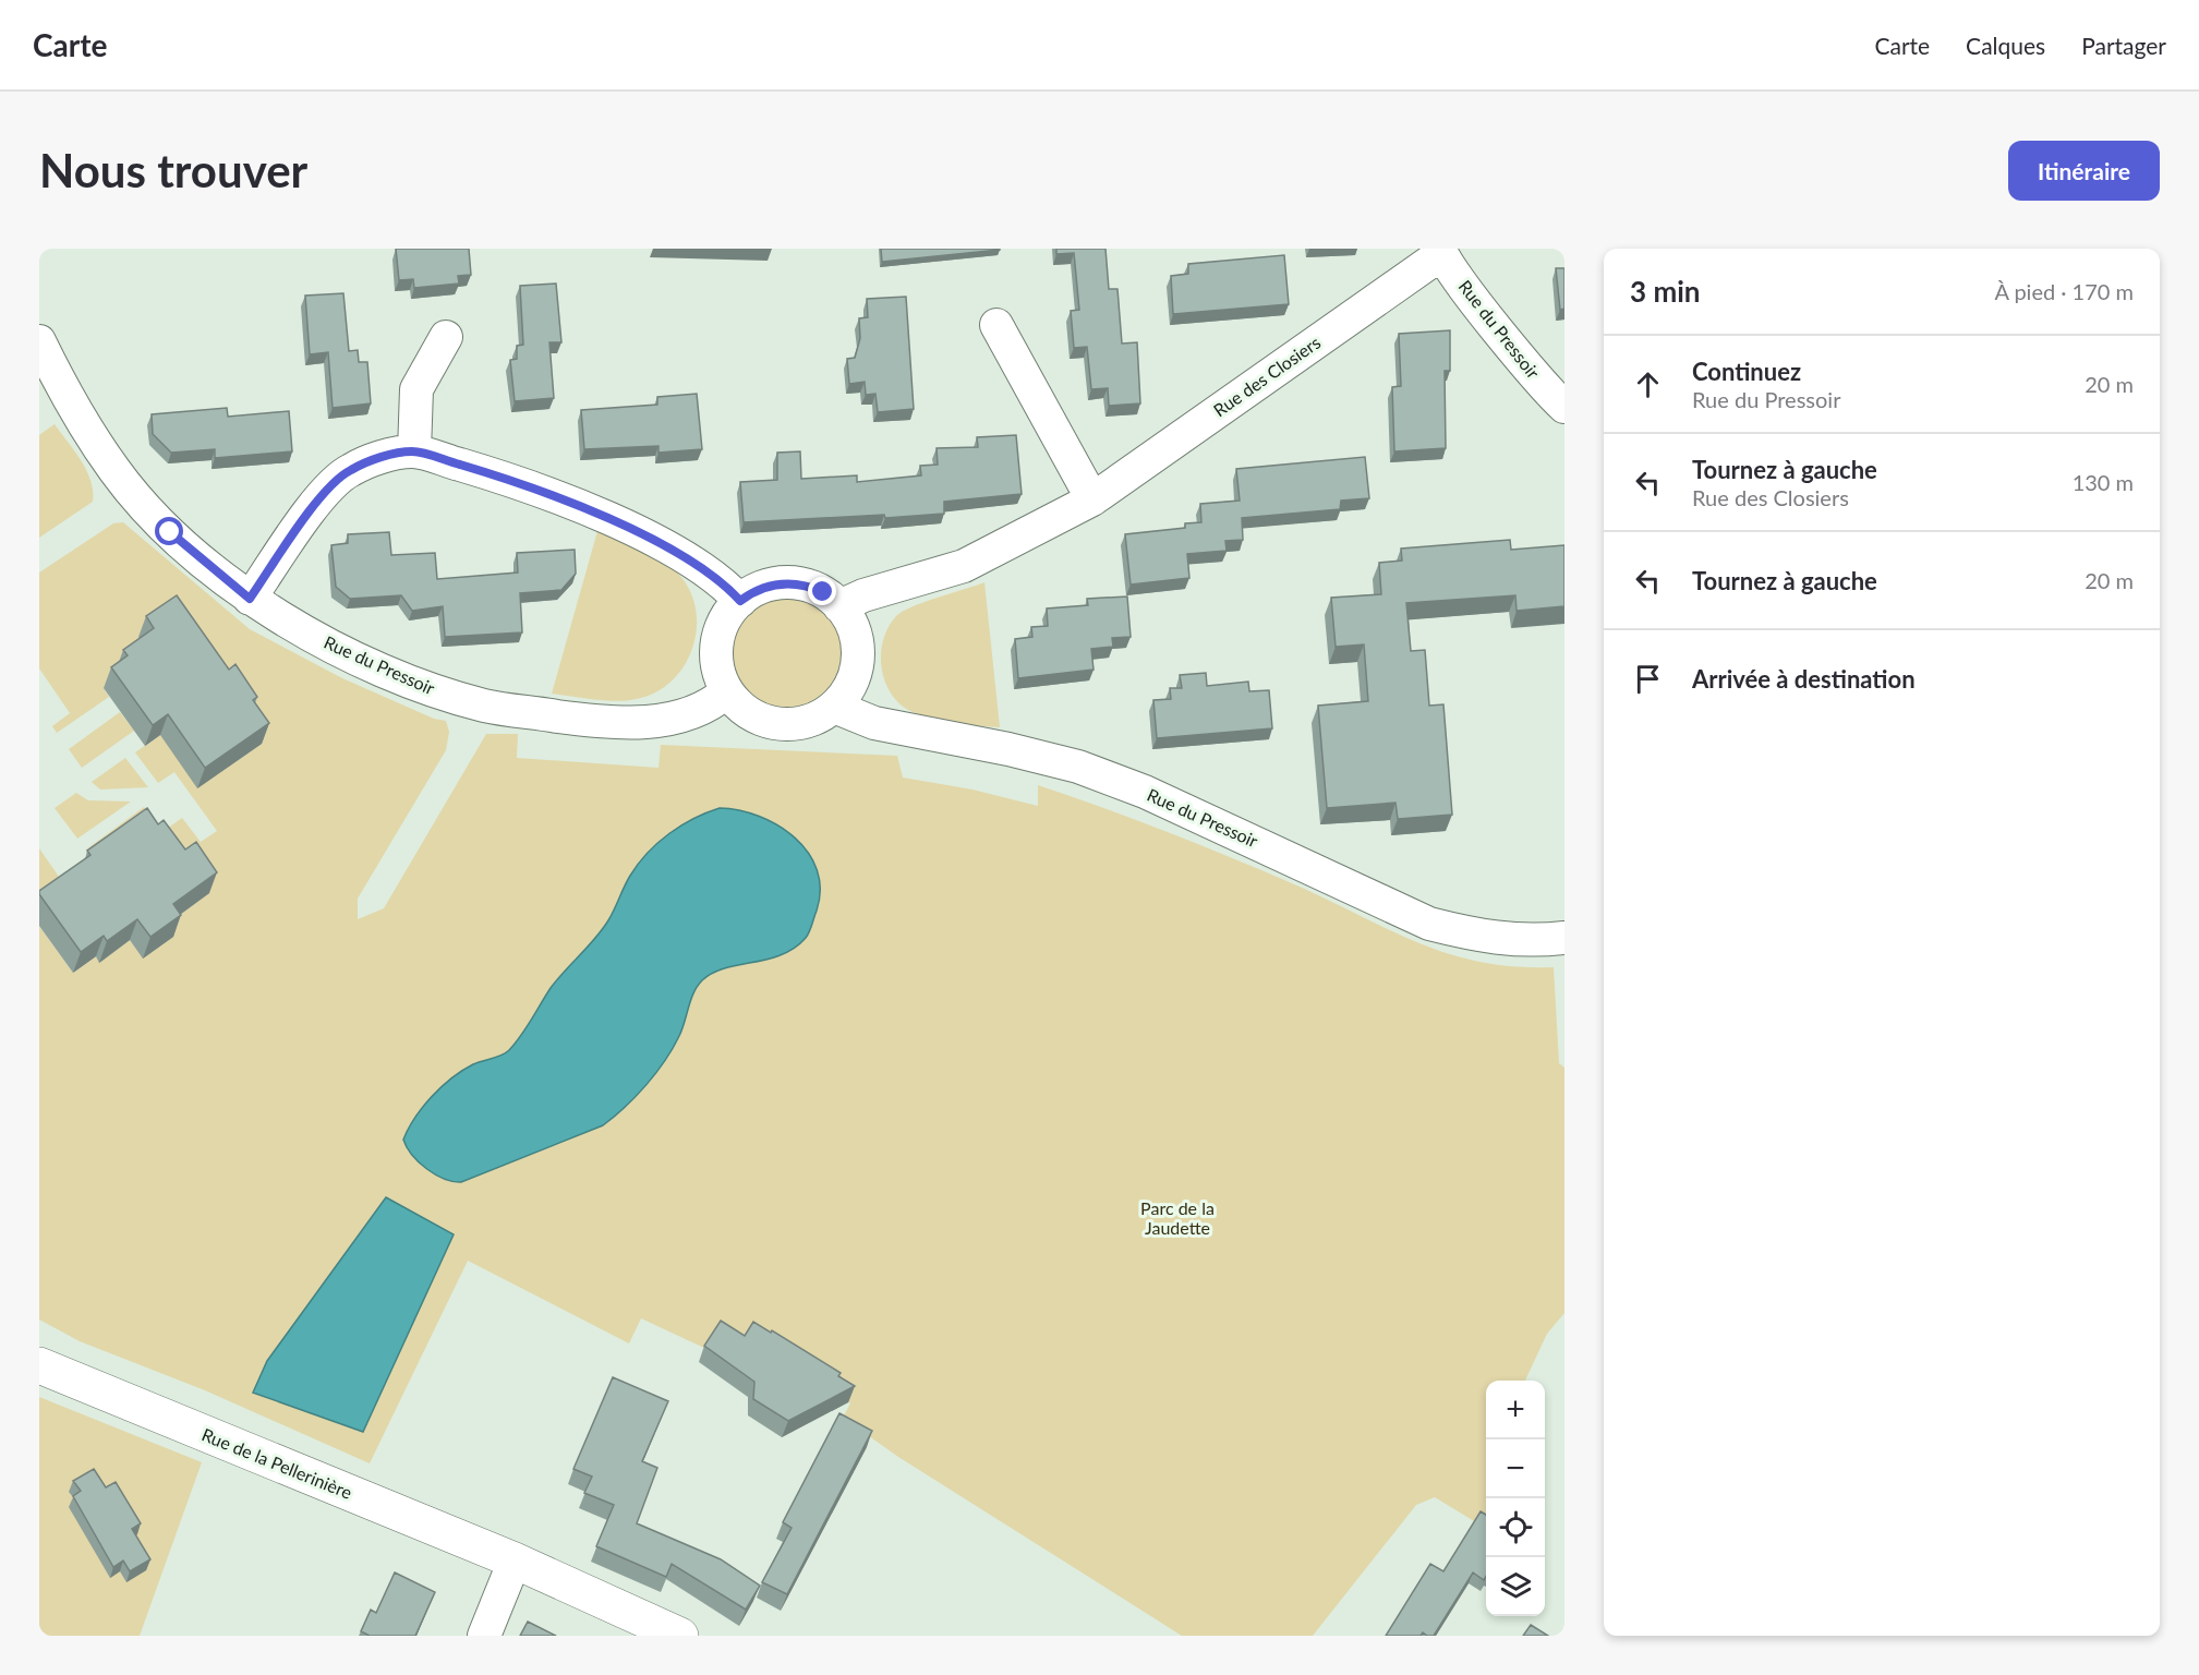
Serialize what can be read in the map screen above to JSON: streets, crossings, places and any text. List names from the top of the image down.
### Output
{
  "streets": {
    "street": ["Rue du Pressoir", "Rue des Closiers", "Rue de la Pellerinière"]
  },
  "crossings": [
    ["Rue du Pressoir", "Rue des Closiers"]
  ],
  "parks": ["Parc de la Jaudette"],
  "page": {
    "header": "Carte",
    "nav": ["Carte", "Calques", "Partager"],
    "buttons": "Itinéraire",
    "title": "Nous trouver",
    "heading": ["3 min", "À pied · 170 m"],
    "list": [
      ["Continuez", "Rue du Pressoir", "20 m"],
      ["Tournez à gauche", "Rue des Closiers", "130 m"],
      ["Tournez à gauche", "20 m"],
      "Arrivée à destination"
    ],
    "map_buttons": ["+", "−"]
  }
}
